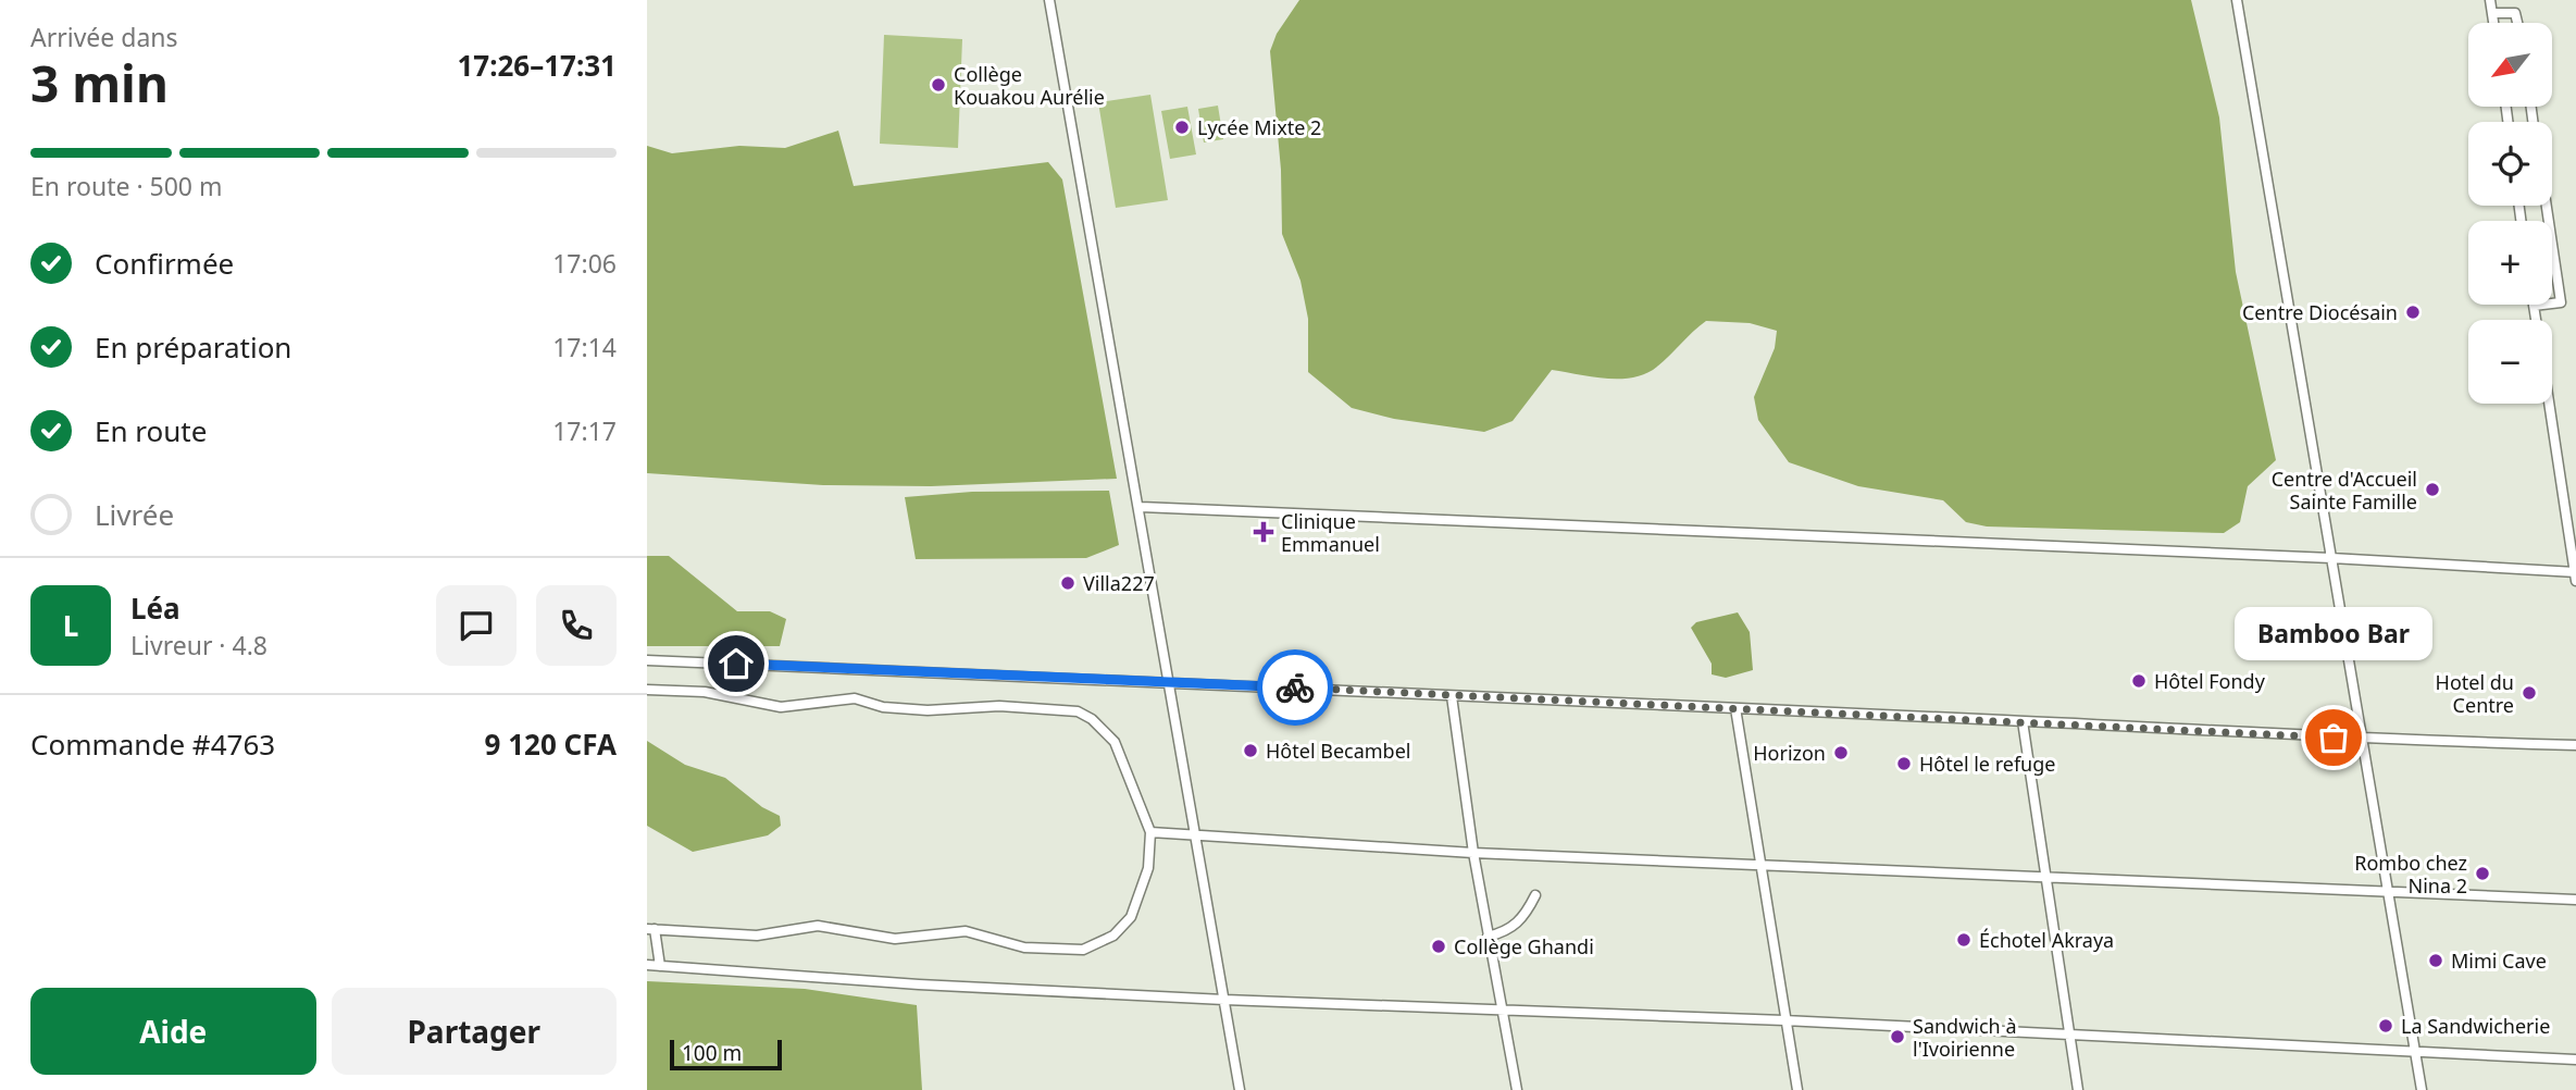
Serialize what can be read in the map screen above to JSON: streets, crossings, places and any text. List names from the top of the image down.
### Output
{
  "places": {
    "other": [
      "Collège Kouakou Aurélie",
      "Lycée Mixte 2",
      "Centre Diocésain",
      "Centre d'Accueil Sainte Famille",
      "Villa227",
      "Hôtel Fondy",
      "Hotel du Centre",
      "Bamboo Bar",
      "Hôtel Becambel",
      "Horizon",
      "Hôtel le refuge",
      "Rombo chez Nina 2",
      "Échotel Akraya",
      "Collège Ghandi",
      "Mimi Cave",
      "La Sandwicherie",
      "Sandwich à l'Ivoirienne"
    ],
    "health": ["Clinique Emmanuel"]
  },
  "scale_bar": "100 m",
  "north": "bottom left",
  "page": {
    "heading": ["3 min", "Arrivée dans", "17:26–17:31"],
    "panel": [
      "Léa",
      "Livreur · 4.8",
      "Commande #4763",
      "9 120 CFA"
    ],
    "map_buttons": ["+", "−"],
    "bar": "En route · 500 m",
    "list": [
      ["Confirmée", "17:06"],
      ["En préparation", "17:14"],
      ["En route", "17:17"],
      "Livrée"
    ],
    "round": "L",
    "bubble": "Bamboo Bar",
    "buttons": ["Aide", "Partager"],
    "scale": "100 m"
  }
}
